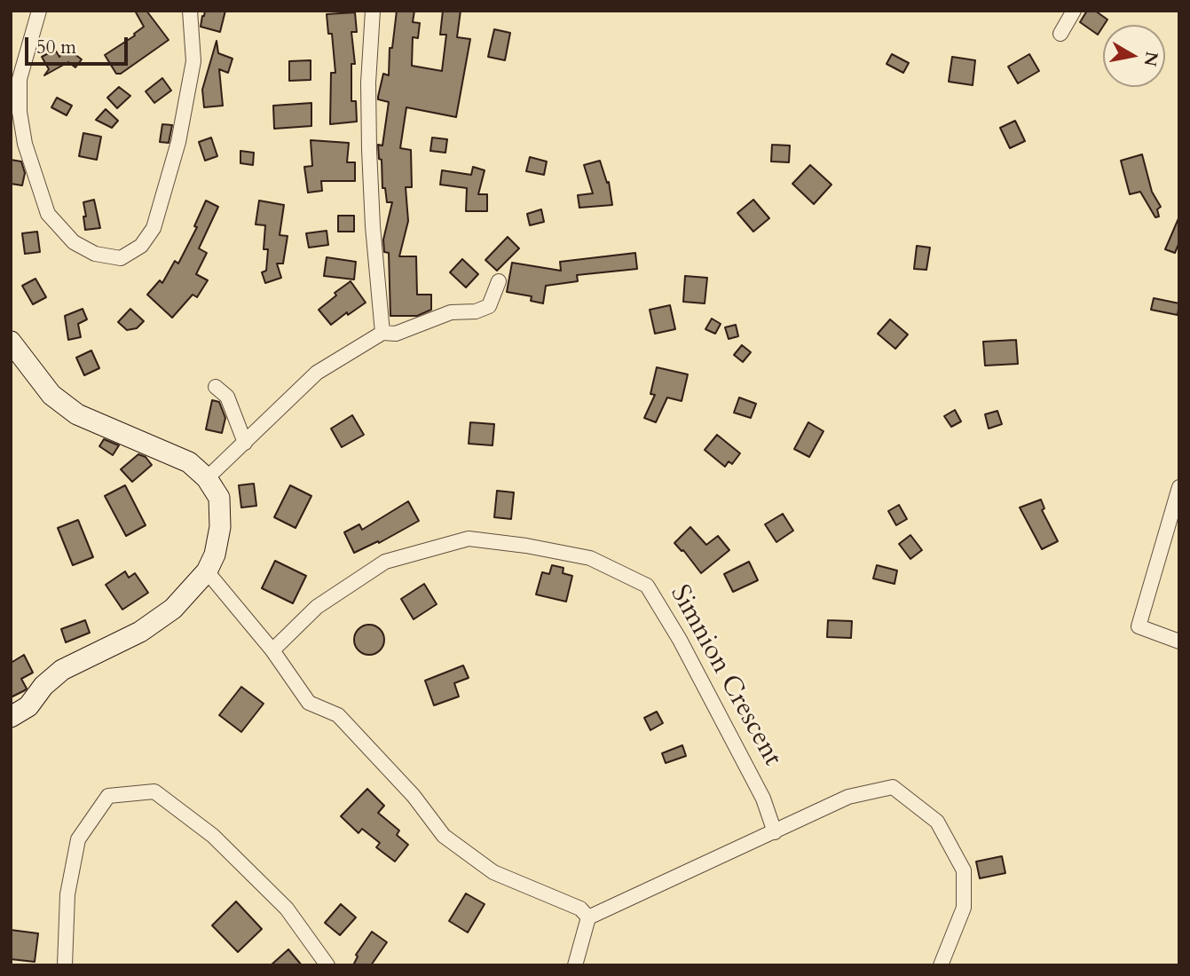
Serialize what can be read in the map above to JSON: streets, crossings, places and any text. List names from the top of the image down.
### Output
{
  "streets": {
    "street": ["Simnion Crescent"]
  },
  "scale_bar": "50 m",
  "north": "right"
}
